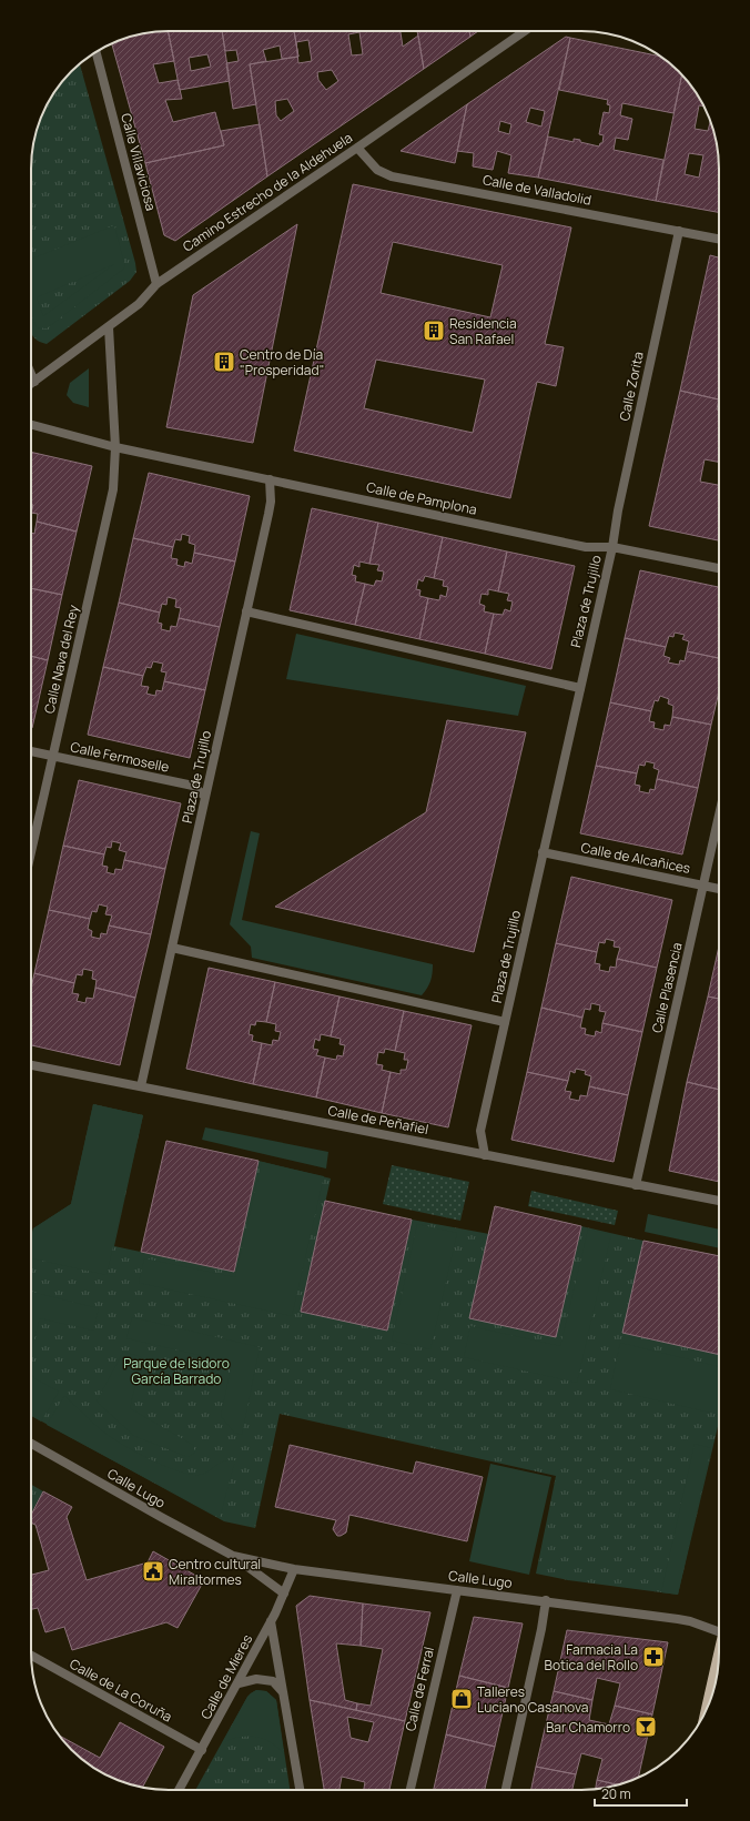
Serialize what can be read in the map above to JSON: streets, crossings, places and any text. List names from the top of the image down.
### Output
{
  "streets": {
    "street": [
      "Calle Villaviciosa",
      "Calle de Valladolid",
      "Camino Estrecho de la Aldehuela",
      "Calle Zorita",
      "Calle de Pamplona",
      "Plaza de Trujillo",
      "Calle Nava del Rey",
      "Calle Fermoselle",
      "Calle de Alcañices",
      "Calle Plasencia",
      "Calle de Peñafiel",
      "Calle Lugo",
      "Calle de Mieres",
      "Calle de Ferral",
      "Calle de La Coruña"
    ]
  },
  "crossings": [
    ["Calle Villaviciosa", "Camino Estrecho de la Aldehuela"],
    ["Calle de Valladolid", "Camino Estrecho de la Aldehuela"],
    ["Calle de Valladolid", "Calle Zorita"],
    ["Calle Zorita", "Calle de Pamplona"],
    ["Calle Zorita", "Plaza de Trujillo"],
    ["Calle de Pamplona", "Plaza de Trujillo"],
    ["Calle de Pamplona", "Calle Nava del Rey"],
    ["Plaza de Trujillo", "Calle Fermoselle"],
    ["Plaza de Trujillo", "Calle de Alcañices"],
    ["Plaza de Trujillo", "Calle de Peñafiel"],
    ["Calle Nava del Rey", "Calle Fermoselle"],
    ["Calle de Alcañices", "Calle Plasencia"],
    ["Calle Plasencia", "Calle de Peñafiel"],
    ["Calle Lugo", "Calle de Mieres"],
    ["Calle Lugo", "Calle de Ferral"],
    ["Calle de Mieres", "Calle de La Coruña"]
  ],
  "parks": ["Parque de Isidoro García Barrado"],
  "places": {
    "building": ["Residencia San Rafael", "Centro de Día \"Prosperidad\""],
    "public building": ["Centro cultural Miraltormes"],
    "pharmacy": ["Farmacia La Botica del Rollo"],
    "shop": ["Talleres Luciano Casanova"],
    "bar": ["Bar Chamorro"]
  },
  "scale_bar": "20 m"
}
